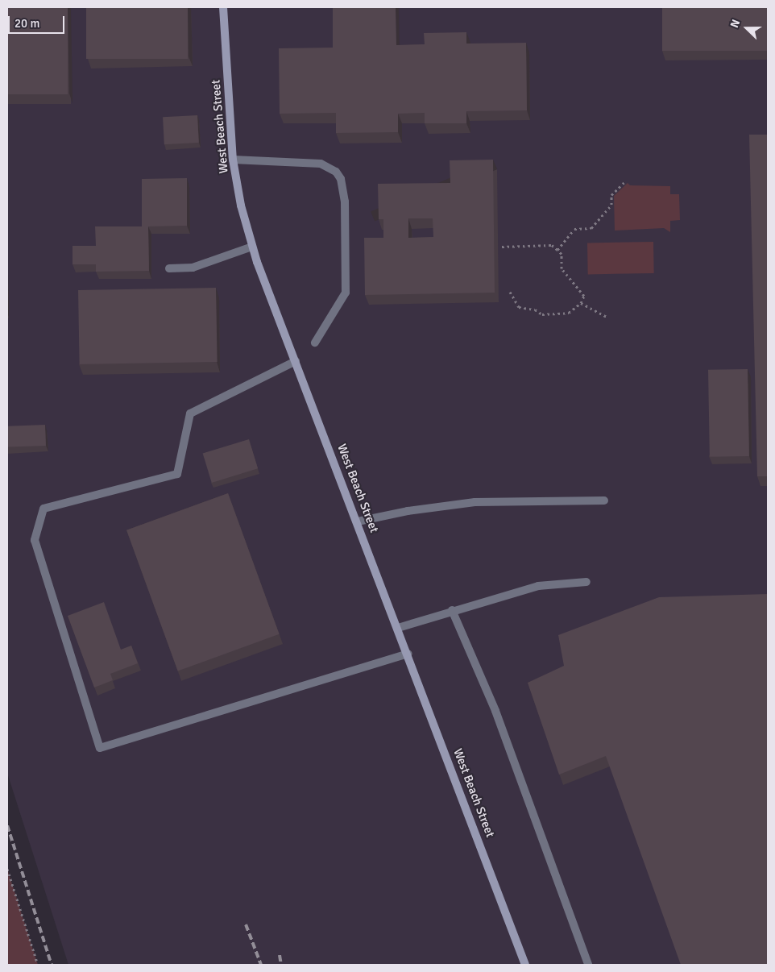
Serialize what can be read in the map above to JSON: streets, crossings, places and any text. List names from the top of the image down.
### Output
{
  "streets": {
    "main road": ["West Beach Street"]
  },
  "scale_bar": "20 m",
  "north": "left"
}
